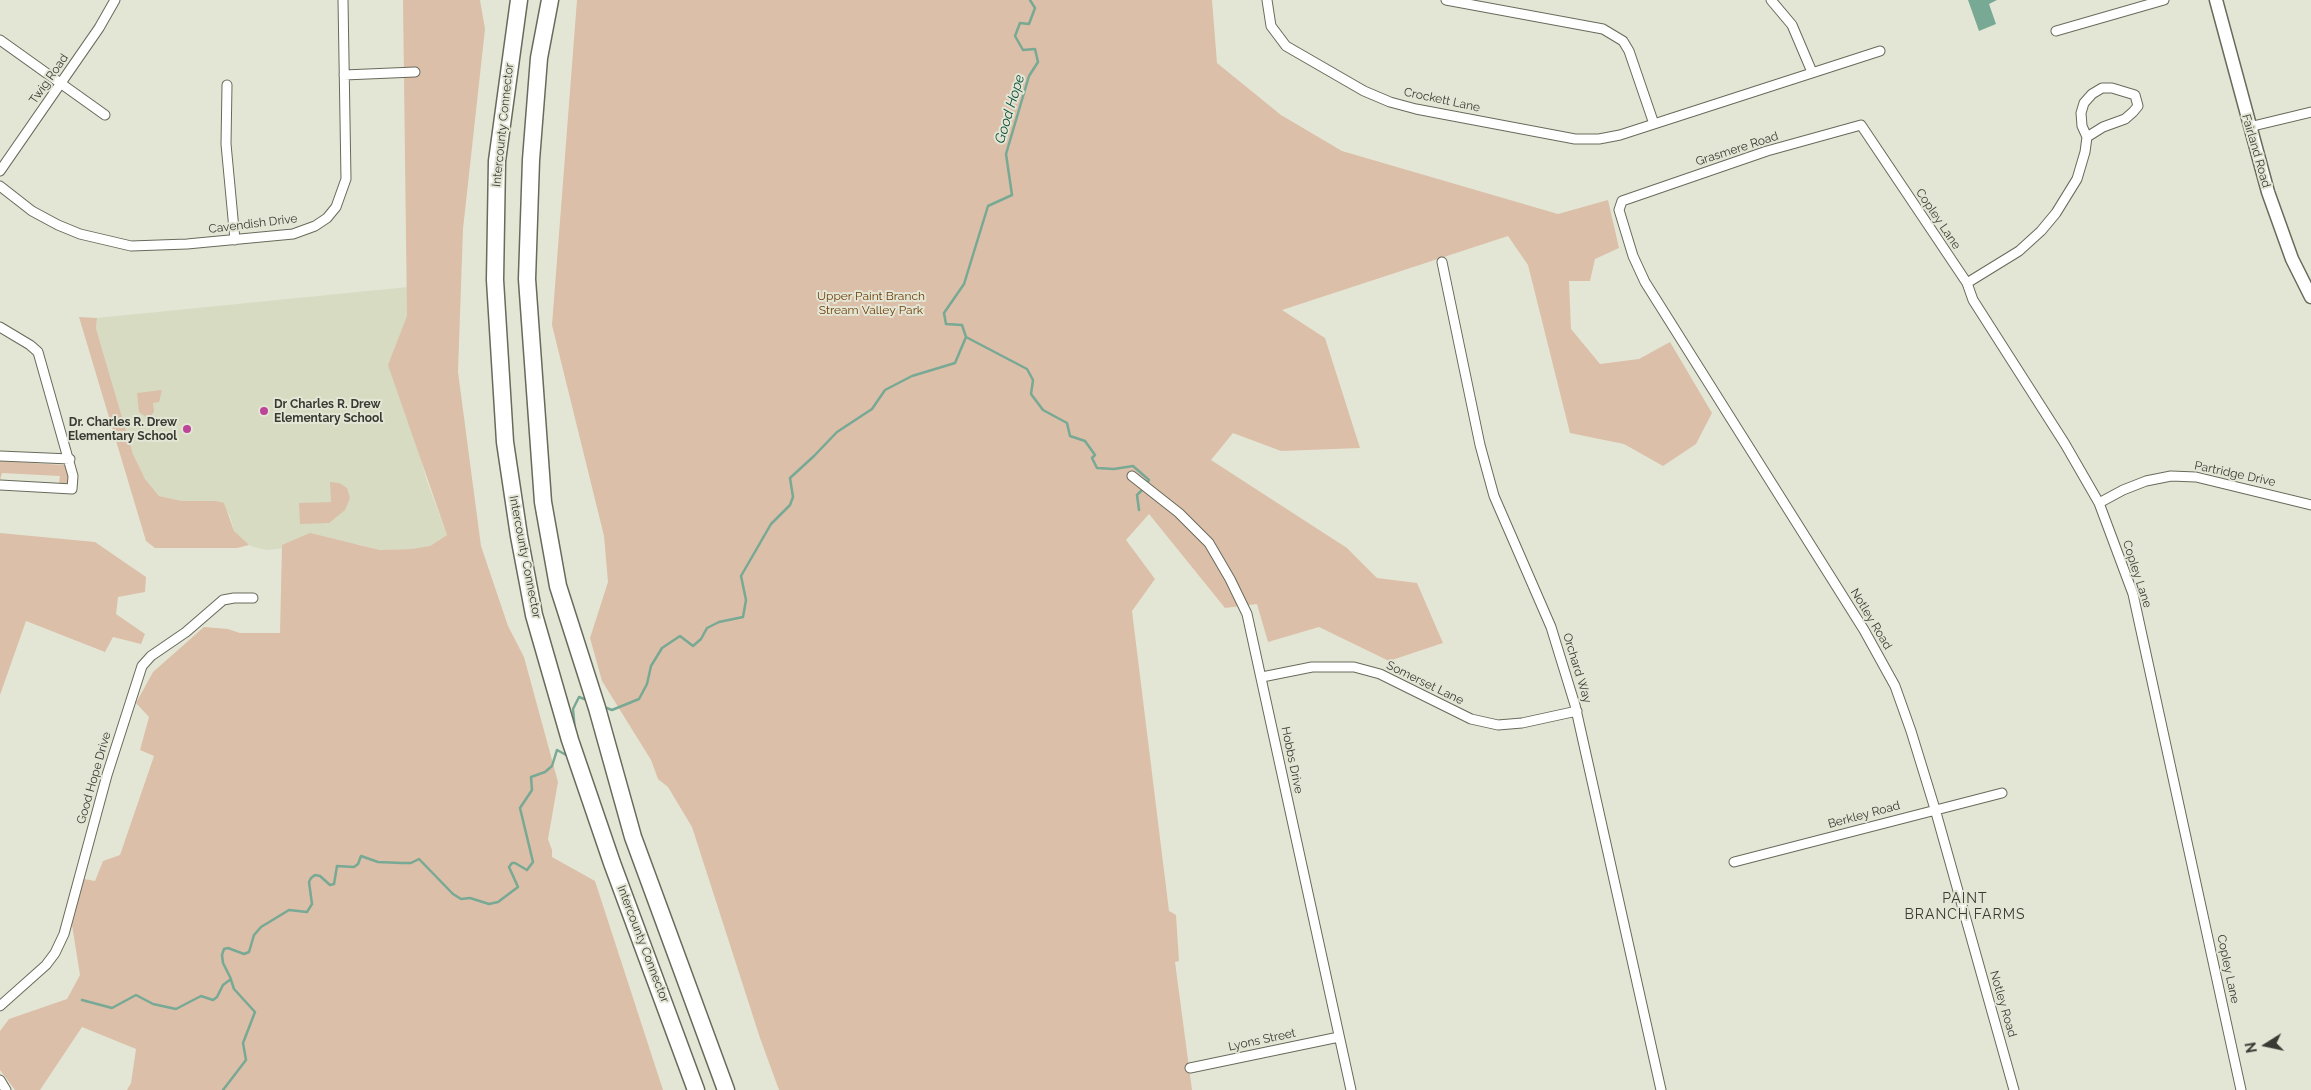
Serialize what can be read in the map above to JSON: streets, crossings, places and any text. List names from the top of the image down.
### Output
{
  "streets": {
    "highway": ["Intercounty Connector"],
    "main road": ["Fairland Road"],
    "street": [
      "Twig Road",
      "Crockett Lane",
      "Grasmere Road",
      "Copley Lane",
      "Cavendish Drive",
      "Partridge Drive",
      "Notley Road",
      "Orchard Way",
      "Somerset Lane",
      "Hobbs Drive",
      "Good Hope Drive",
      "Berkley Road",
      "Lyons Street"
    ]
  },
  "crossings": [
    ["Grasmere Road", "Copley Lane"],
    ["Grasmere Road", "Notley Road"],
    ["Copley Lane", "Partridge Drive"],
    ["Notley Road", "Berkley Road"],
    ["Orchard Way", "Somerset Lane"],
    ["Somerset Lane", "Hobbs Drive"],
    ["Hobbs Drive", "Lyons Street"]
  ],
  "districts": ["PAINT BRANCH FARMS"],
  "water": ["Good Hope"],
  "parks": ["Upper Paint Branch Stream Valley Park"],
  "places": ["Dr Charles R. Drew Elementary School", "Dr. Charles R. Drew Elementary School"],
  "north": "left"
}
